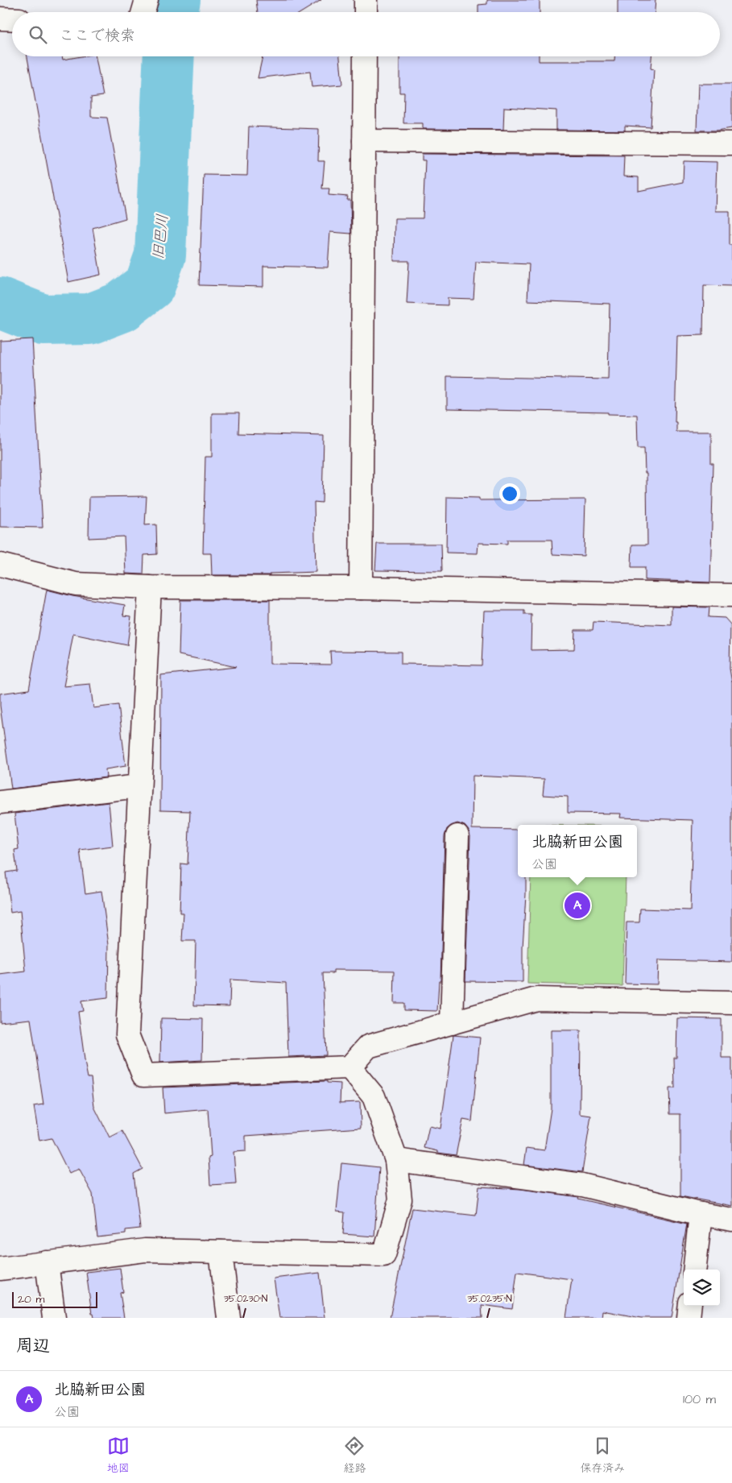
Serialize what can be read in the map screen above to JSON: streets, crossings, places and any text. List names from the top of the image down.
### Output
{
  "water": ["旧巴川"],
  "scale_bar": "20 m",
  "page": {
    "search": "ここで検索",
    "popup": ["北脇新田公園", "公園"],
    "pins": "A",
    "scale": "20 m",
    "heading": "周辺",
    "list": [
      {
        "mark": "A",
        "name": "北脇新田公園",
        "note": "公園",
        "value": "100 m"
      }
    ],
    "nav": ["地図", "経路", "保存済み"]
  },
  "coordinates": ["35.0230°N", "35.0235°N"]
}
